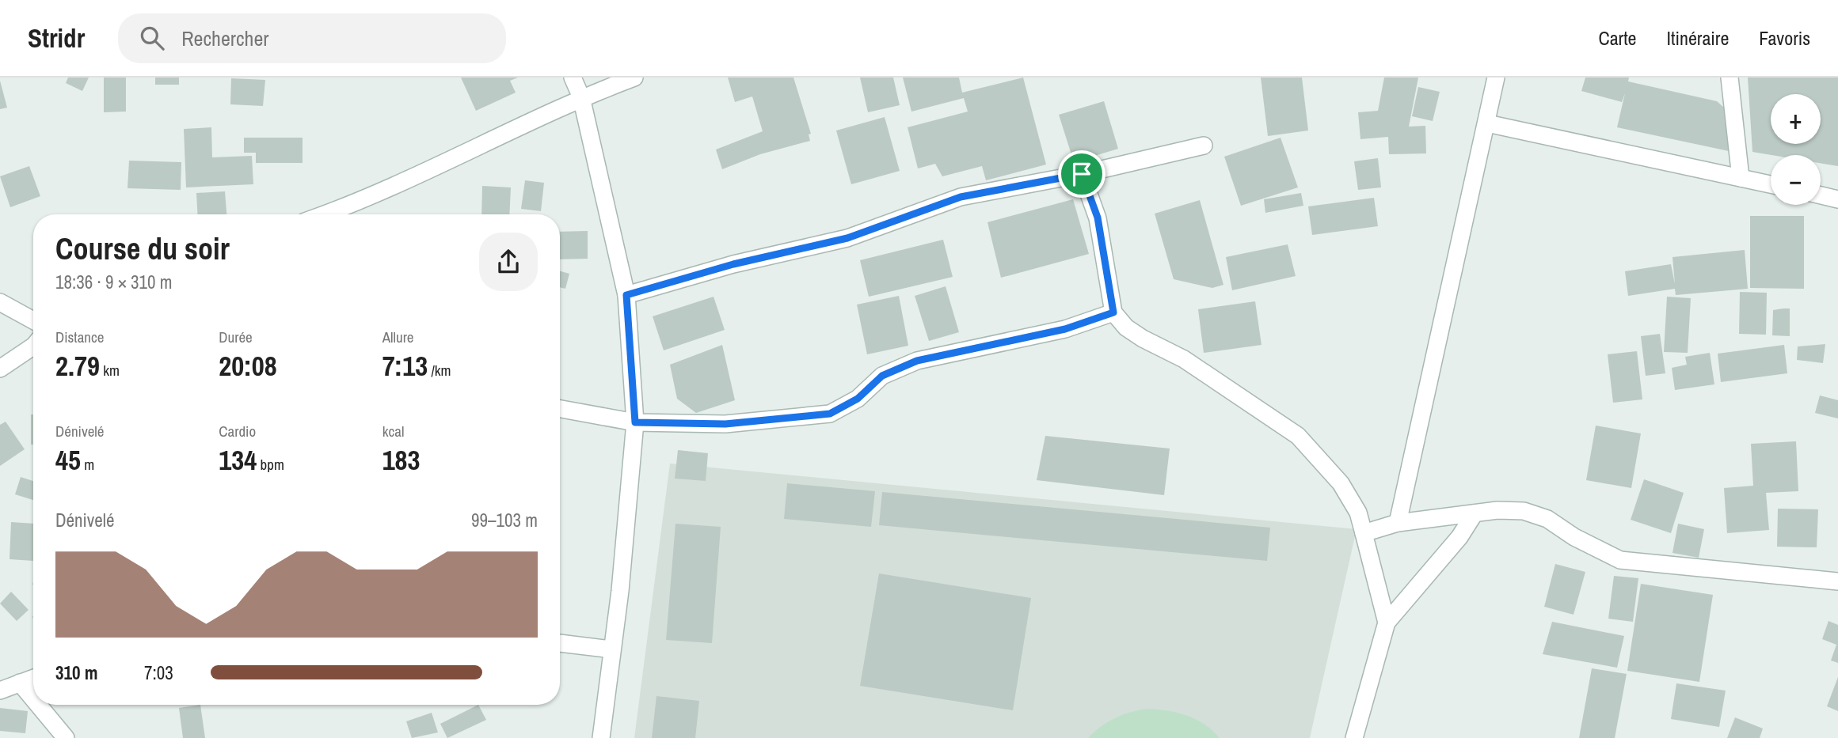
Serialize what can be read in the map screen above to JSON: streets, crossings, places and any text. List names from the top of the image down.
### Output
{
  "page": {
    "header": "Stridr",
    "search": "Rechercher",
    "nav": ["Carte", "Itinéraire", "Favoris"],
    "map_buttons": ["+", "−"],
    "heading": ["Course du soir", "18:36 · 9 × 310 m"],
    "stats": [
      ["Distance", "2.79 km"],
      ["Durée", "20:08"],
      ["Allure", "7:13 /km"],
      ["Dénivelé", "45 m"],
      ["Cardio", "134 bpm"],
      ["kcal", "183"]
    ],
    "chart": ["Dénivelé", "99–103 m"],
    "list": [
      {
        "name": "310 m",
        "note": "7:03"
      }
    ]
  }
}
